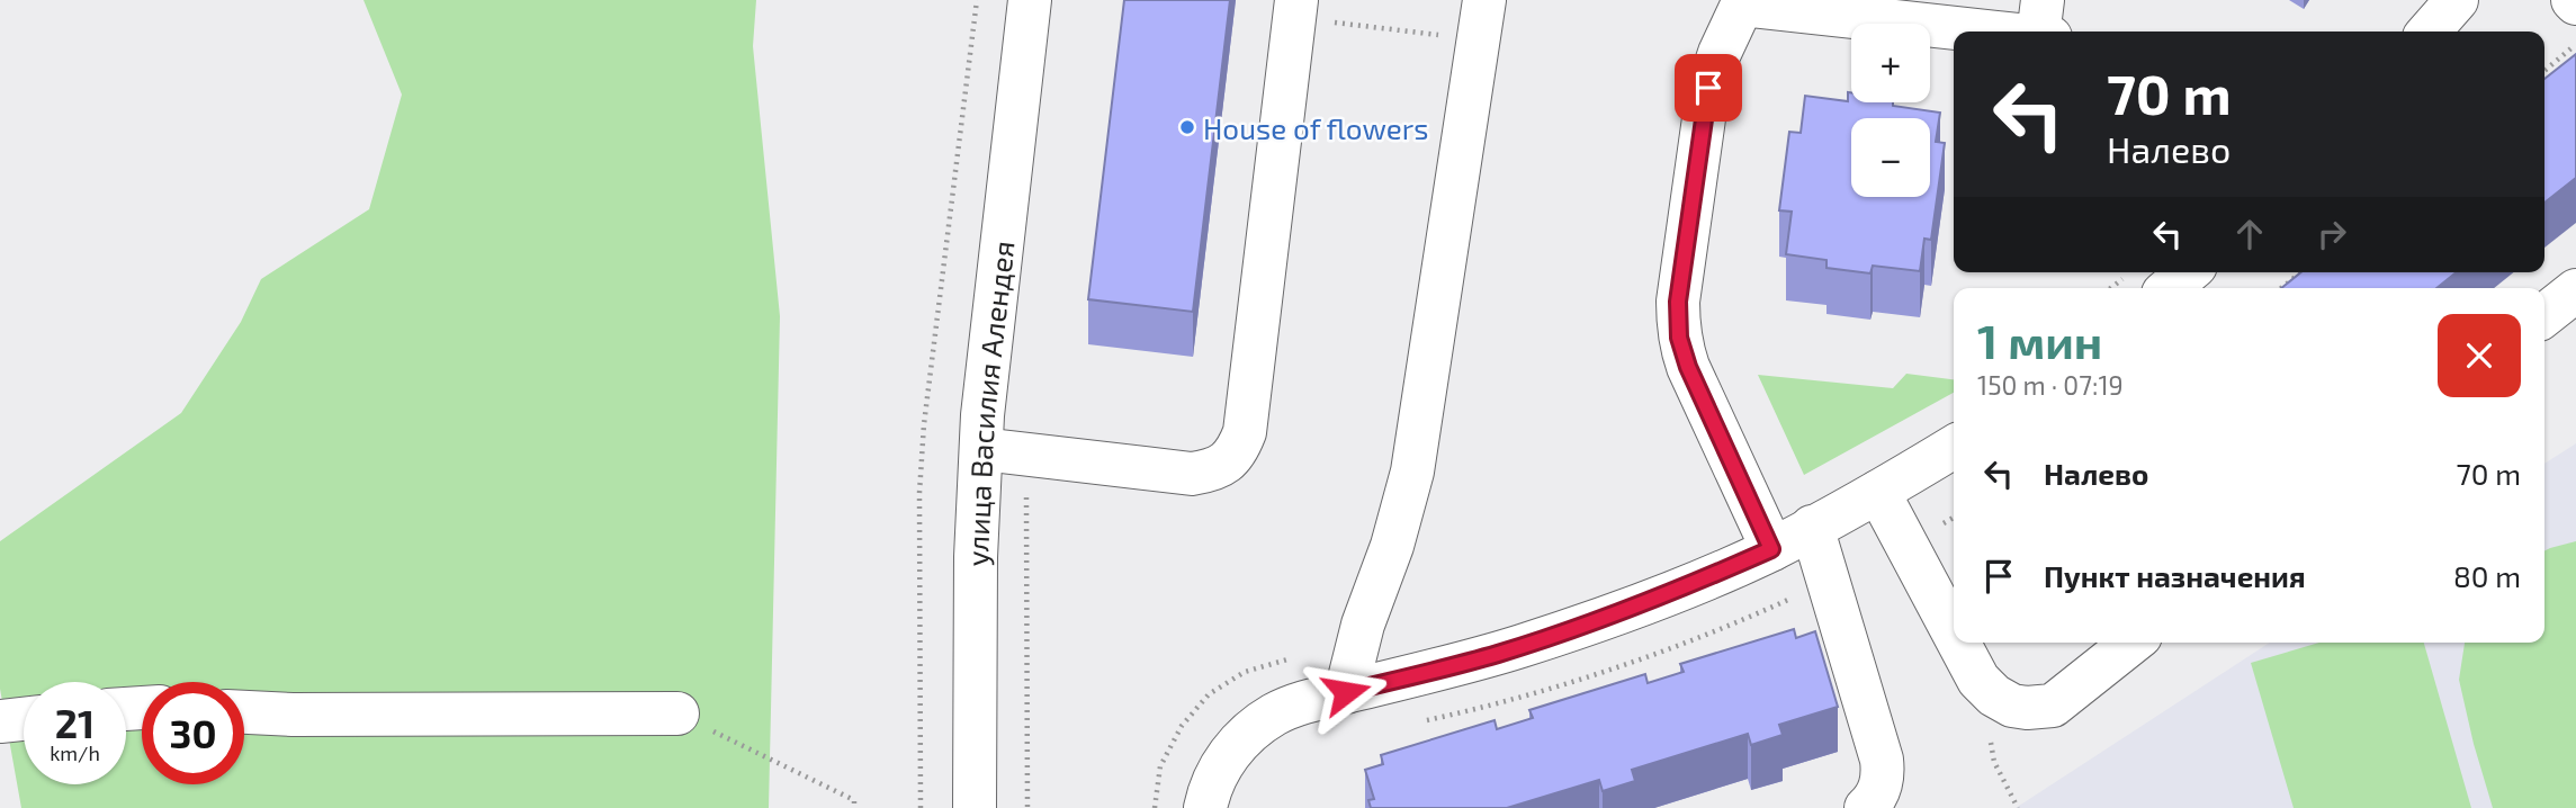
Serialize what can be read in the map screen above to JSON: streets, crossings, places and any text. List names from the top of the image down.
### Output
{
  "streets": {
    "street": ["улица Василия Алендея"]
  },
  "places": ["House of flowers"],
  "page": {
    "map_buttons": ["+", "−"],
    "turn": ["70 m", "Налево"],
    "heading": ["1 мин", "150 m · 07:19"],
    "list": [
      {
        "name": "Налево",
        "value": "70 m"
      },
      {
        "name": "Пункт назначения",
        "value": "80 m"
      }
    ],
    "speed": "21 km/h",
    "limit": "30"
  }
}
